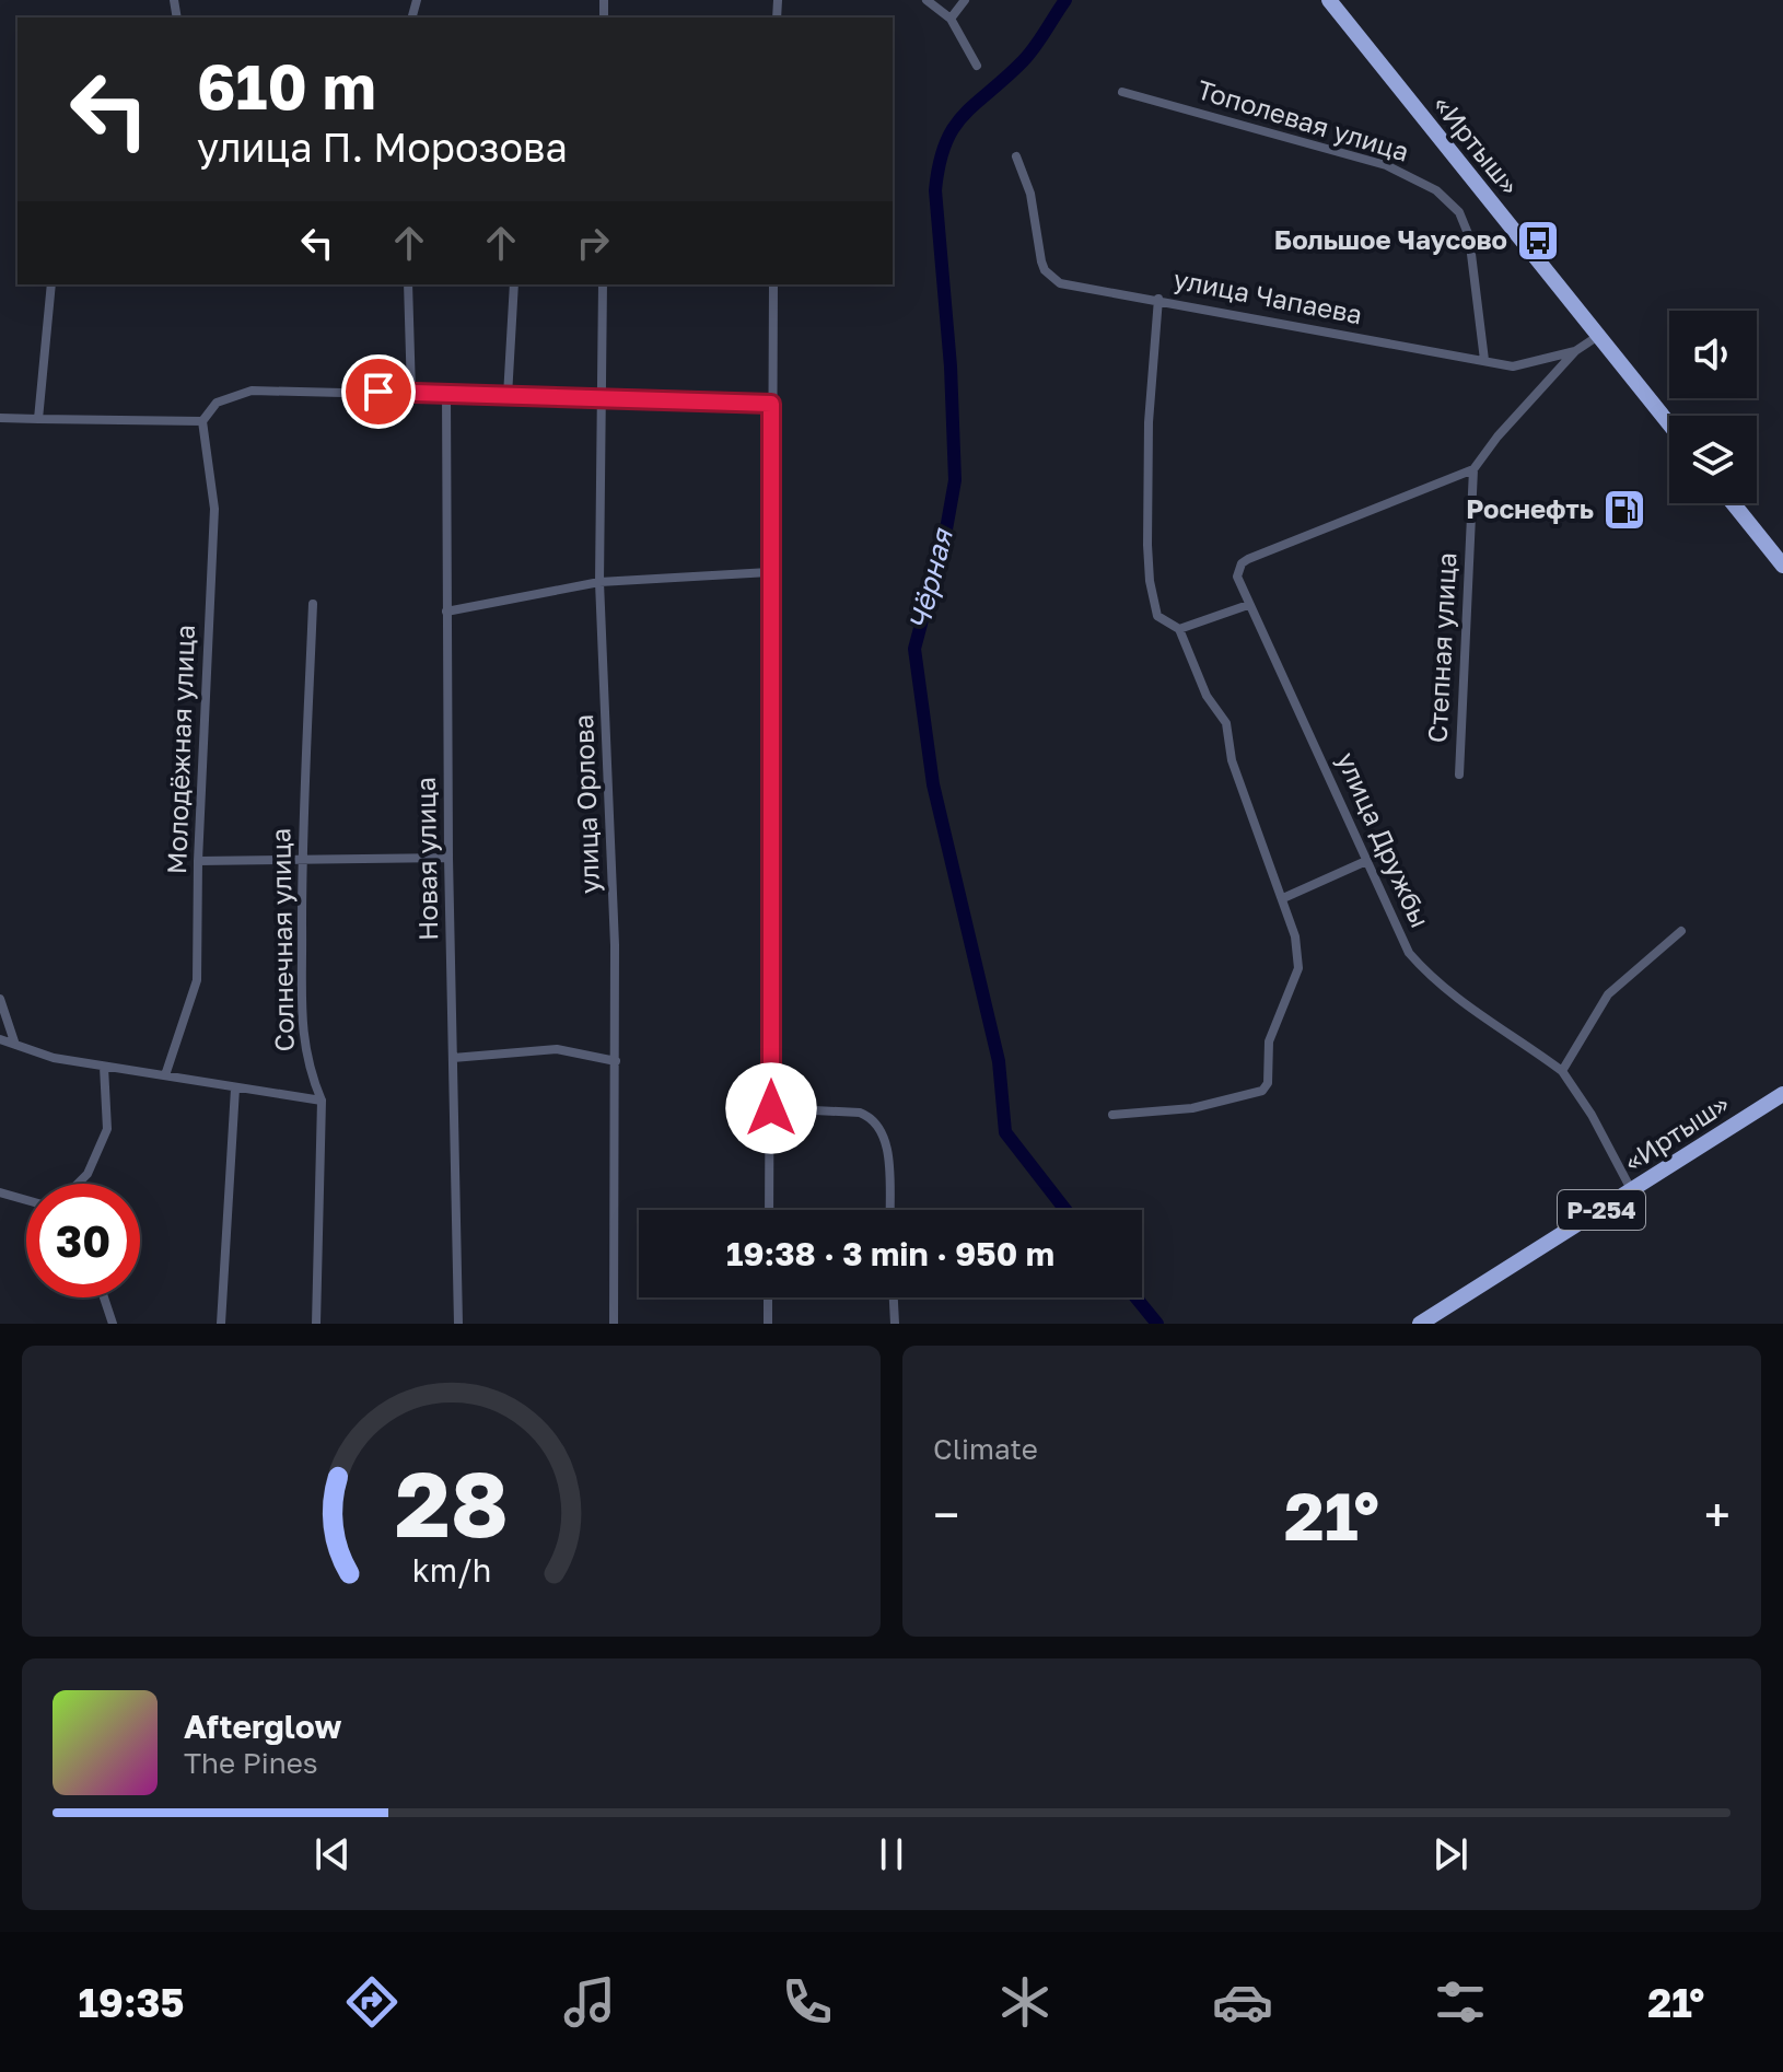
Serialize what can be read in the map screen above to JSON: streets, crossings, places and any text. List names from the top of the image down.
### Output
{
  "streets": {
    "highway": ["«Иртыш»", "Р-254"],
    "street": [
      "Тополевая улица",
      "улица Чапаева",
      "Степная улица",
      "Молодёжная улица",
      "улица Орлова",
      "улица Дружбы",
      "Новая улица",
      "Солнечная улица"
    ]
  },
  "crossings": [
    ["Тополевая улица", "улица Чапаева"],
    ["«Иртыш»", "улица Чапаева"],
    ["Степная улица", "улица Дружбы"]
  ],
  "water": ["Чёрная"],
  "places": {
    "bus stop": ["Большое Чаусово"],
    "fuel station": ["Роснефть"]
  },
  "page": {
    "turn": ["610 m", "улица П. Морозова"],
    "limit": "30",
    "trip": "19:38 · 3 min · 950 m",
    "tile": "Climate",
    "heat": ["−", "21°", "+"],
    "song": ["Afterglow", "The Pines"],
    "tabs": ["19:35", "21°"],
    "gauge": ["28", "km/h"]
  }
}
